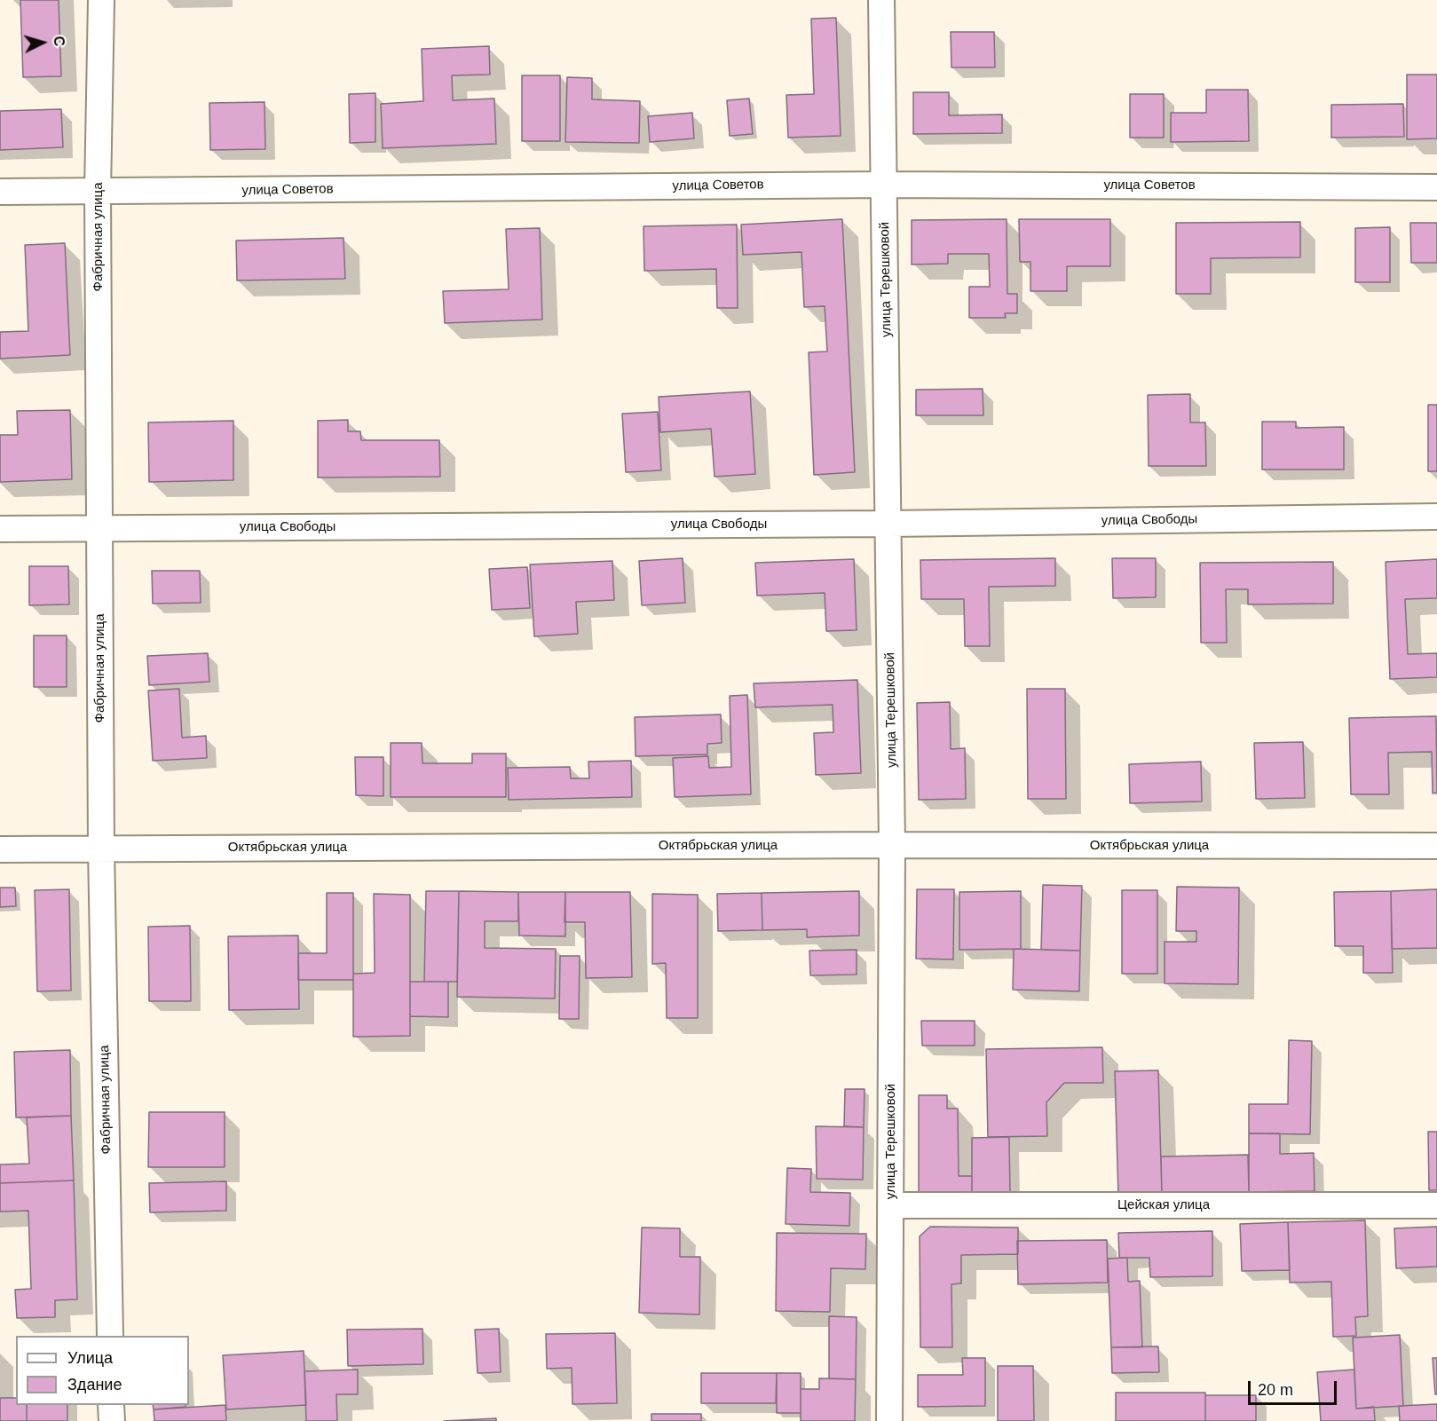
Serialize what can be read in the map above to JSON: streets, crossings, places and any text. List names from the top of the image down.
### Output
{
  "streets": {
    "street": [
      "улица Советов",
      "Фабричная улица",
      "улица Терешковой",
      "улица Свободы",
      "Октябрьская улица",
      "Цейская улица"
    ]
  },
  "crossings": [
    ["улица Советов", "Фабричная улица"],
    ["улица Советов", "улица Терешковой"],
    ["Фабричная улица", "улица Свободы"],
    ["Фабричная улица", "Октябрьская улица"],
    ["улица Терешковой", "улица Свободы"],
    ["улица Терешковой", "Октябрьская улица"],
    ["улица Терешковой", "Цейская улица"]
  ],
  "legend": ["Улица", "Здание"],
  "scale_bar": "20 m",
  "north": "right"
}
